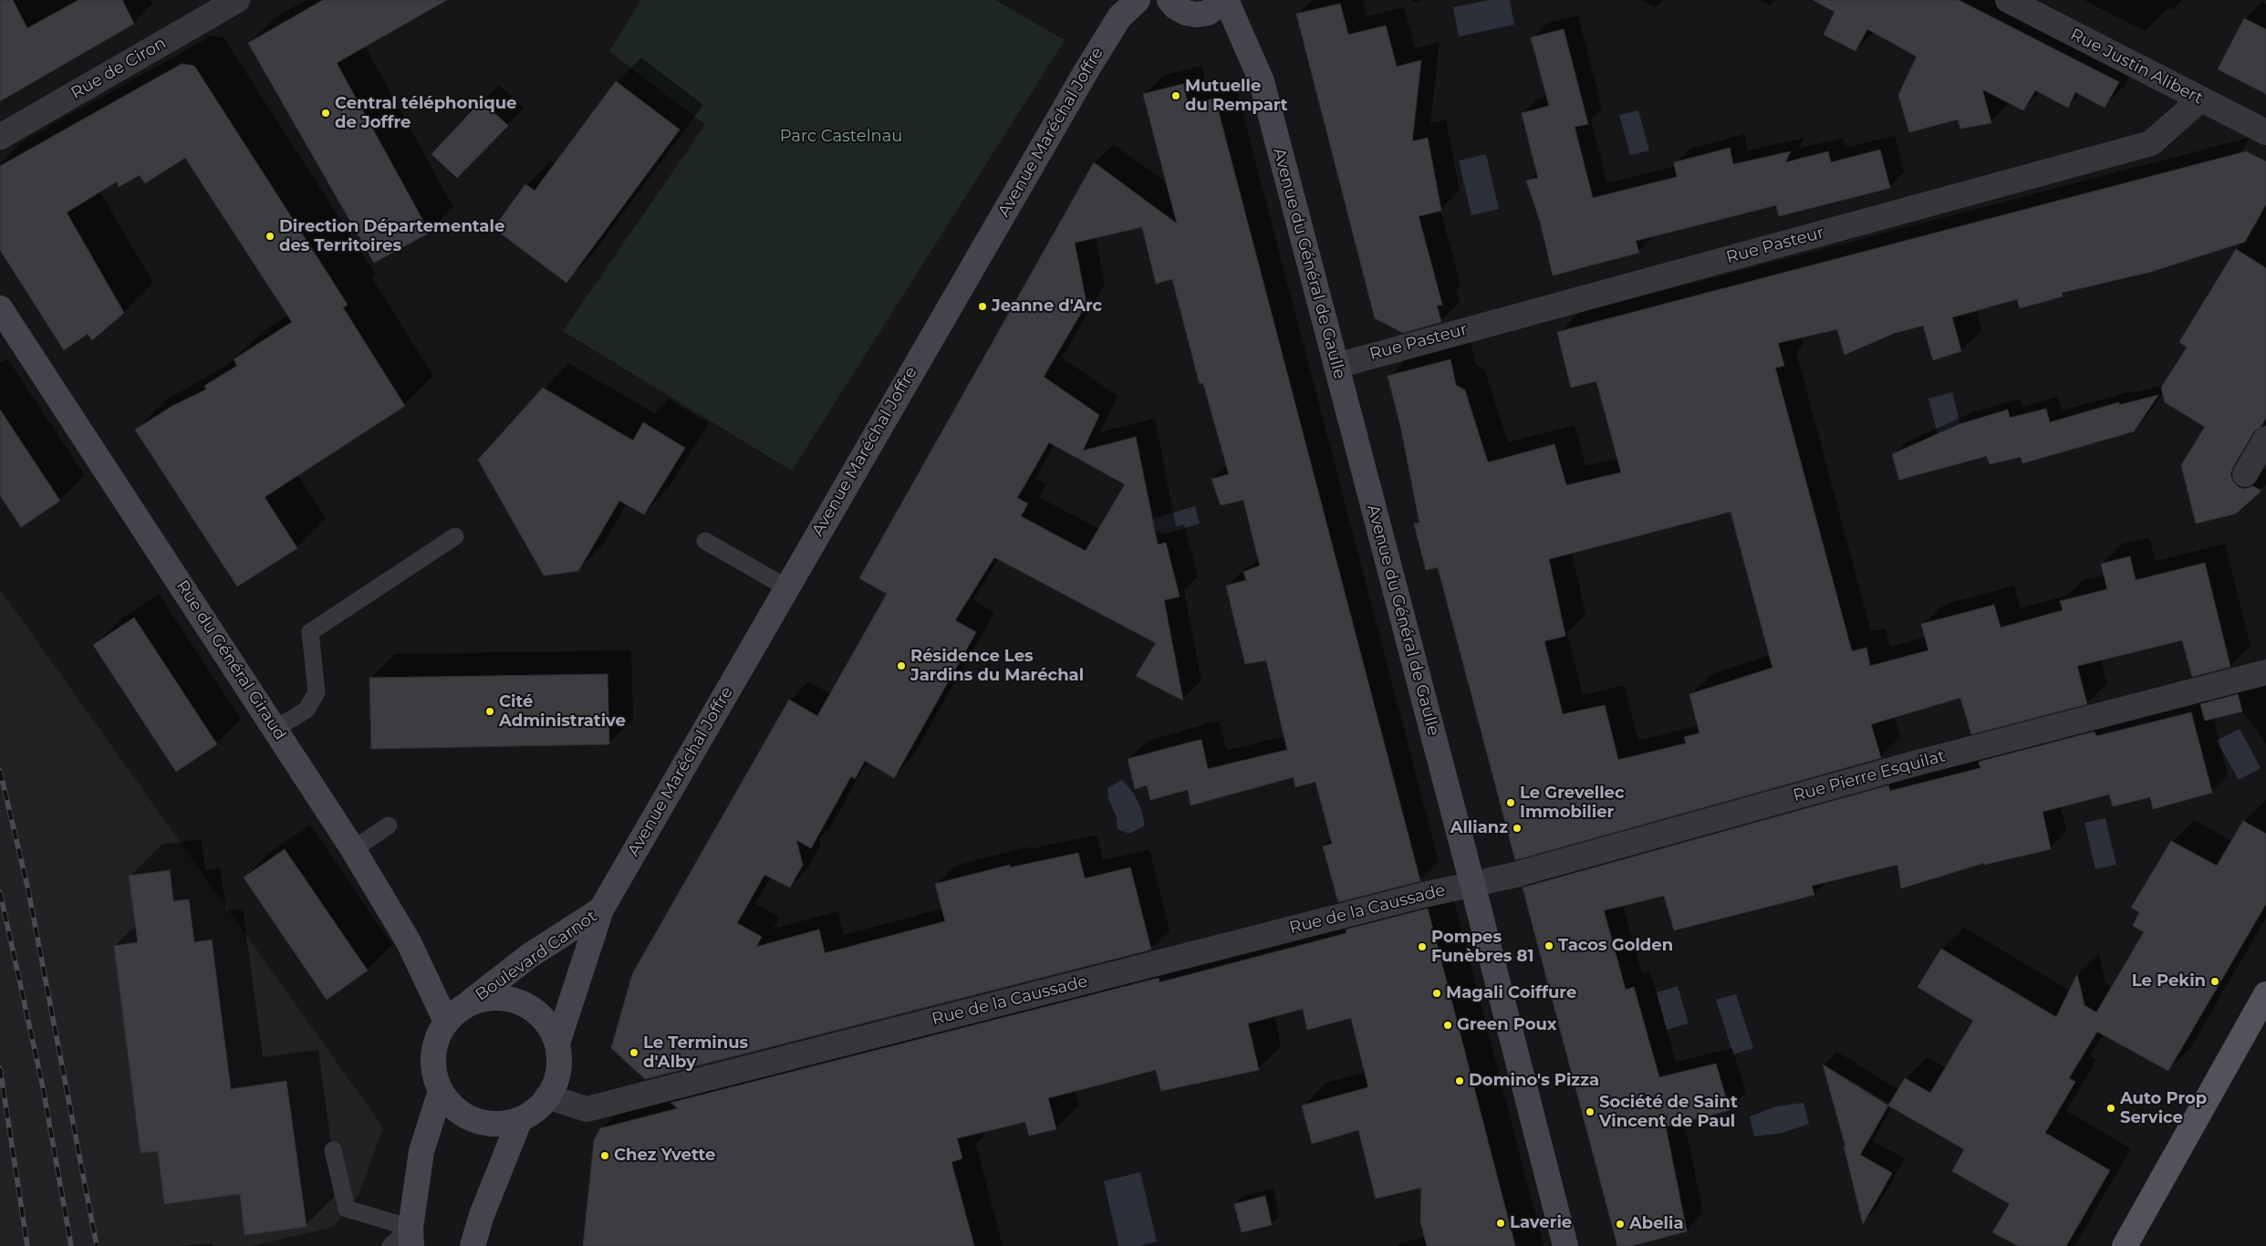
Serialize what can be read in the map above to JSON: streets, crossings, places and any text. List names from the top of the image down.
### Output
{
  "streets": {
    "main road": [
      "Avenue Maréchal Joffre",
      "Avenue du Général de Gaulle",
      "Rue du Général Giraud",
      "Boulevard Carnot"
    ],
    "street": [
      "Rue Justin Alibert",
      "Rue de Ciron",
      "Rue Pasteur",
      "Rue Pierre Esquilat",
      "Rue de la Caussade"
    ]
  },
  "crossings": [
    ["Rue Justin Alibert", "Rue Pasteur"],
    ["Avenue Maréchal Joffre", "Boulevard Carnot"],
    ["Rue Pasteur", "Avenue du Général de Gaulle"],
    ["Avenue du Général de Gaulle", "Rue Pierre Esquilat"],
    ["Avenue du Général de Gaulle", "Rue de la Caussade"],
    ["Rue du Général Giraud", "Rue de la Caussade"],
    ["Rue du Général Giraud", "Boulevard Carnot"],
    ["Rue Pierre Esquilat", "Rue de la Caussade"],
    ["Rue de la Caussade", "Boulevard Carnot"]
  ],
  "parks": ["Parc Castelnau"],
  "places": [
    "Mutuelle du Rempart",
    "Central téléphonique de Joffre",
    "Direction Départementale des Territoires",
    "Jeanne d'Arc",
    "Résidence Les Jardins du Maréchal",
    "Cité Administrative",
    "Le Grevellec Immobilier",
    "Allianz",
    "Tacos Golden",
    "Pompes Funèbres 81",
    "Le Pekin",
    "Magali Coiffure",
    "Green Poux",
    "Le Terminus d'Alby",
    "Domino's Pizza",
    "Auto Prop Service",
    "Société de Saint Vincent de Paul",
    "Chez Yvette",
    "Laverie",
    "Abelia"
  ]
}
